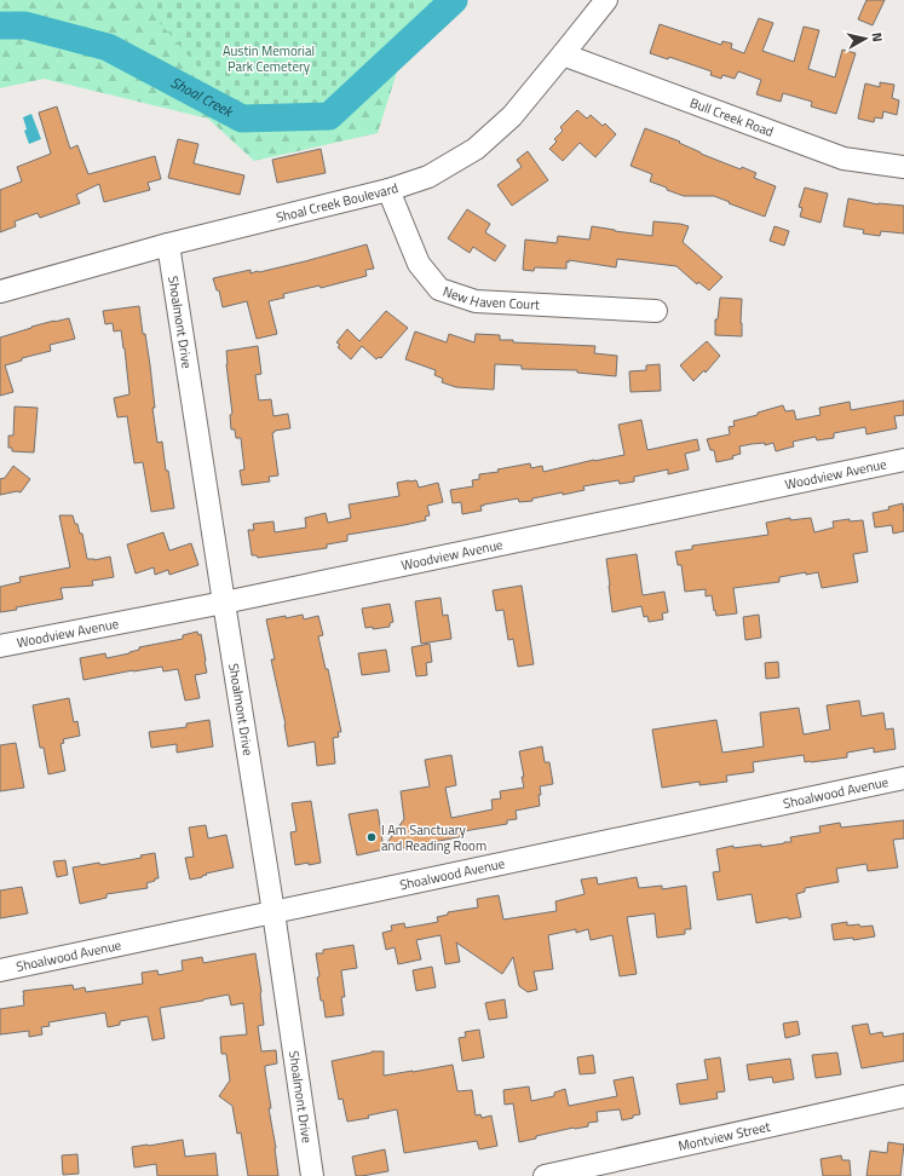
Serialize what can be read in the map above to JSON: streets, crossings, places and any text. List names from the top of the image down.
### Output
{
  "streets": {
    "street": [
      "Bull Creek Road",
      "Shoal Creek Boulevard",
      "New Haven Court",
      "Shoalmont Drive",
      "Woodview Avenue",
      "Shoalwood Avenue",
      "Montview Street"
    ]
  },
  "crossings": [
    ["Bull Creek Road", "Shoal Creek Boulevard"],
    ["Shoal Creek Boulevard", "New Haven Court"],
    ["Shoal Creek Boulevard", "Shoalmont Drive"],
    ["Shoalmont Drive", "Woodview Avenue"],
    ["Shoalmont Drive", "Shoalwood Avenue"]
  ],
  "water": ["Shoal Creek"],
  "parks": ["Austin Memorial Park Cemetery"],
  "places": ["I Am Sanctuary and Reading Room"],
  "north": "right"
}
